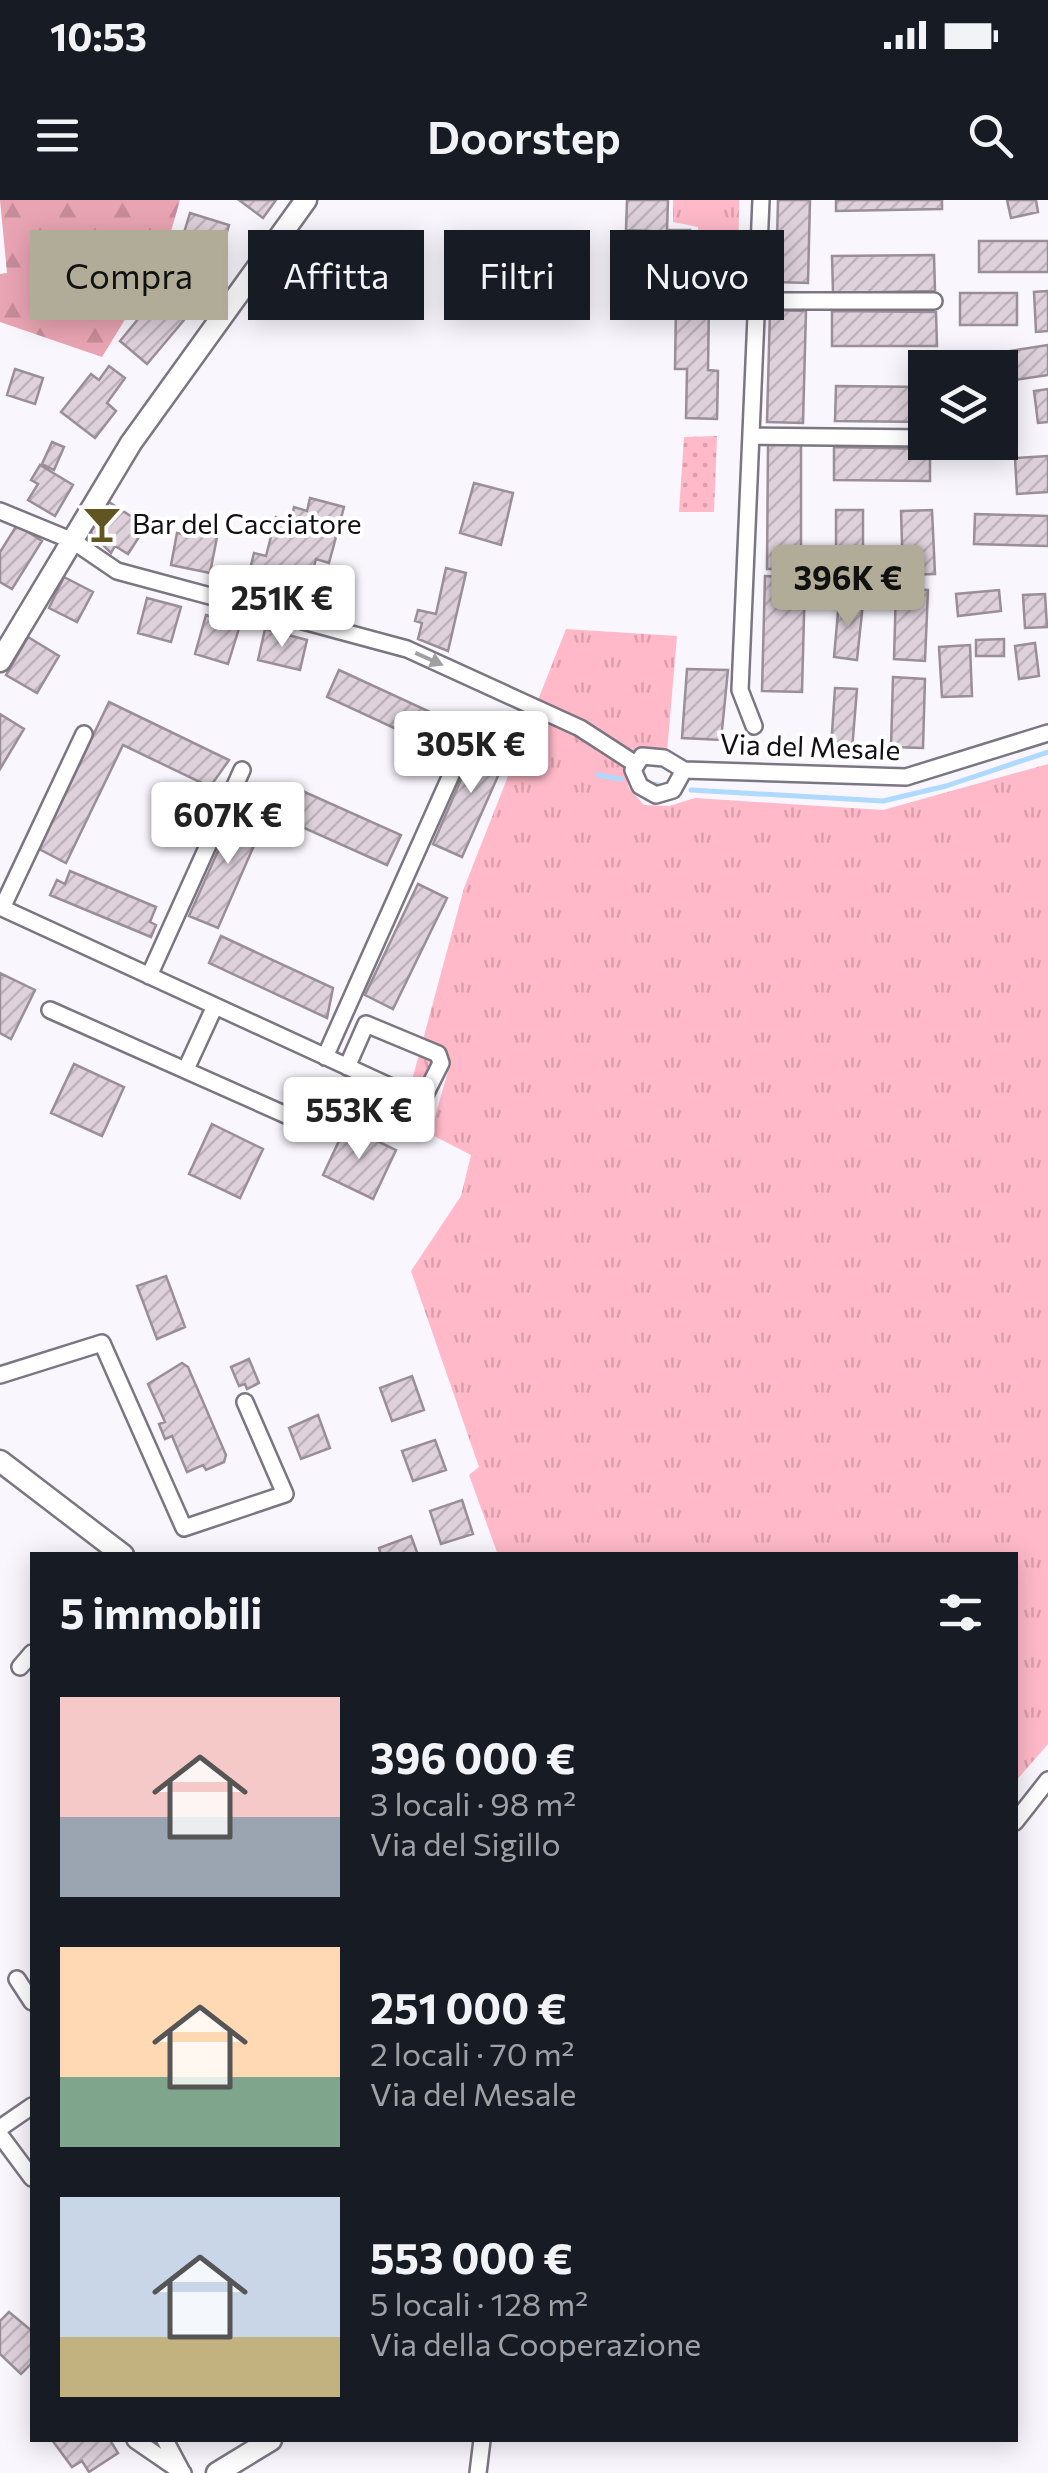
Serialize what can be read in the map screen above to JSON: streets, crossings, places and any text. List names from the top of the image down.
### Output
{
  "streets": {
    "street": ["Via del Mesale"]
  },
  "one_way": ["Via del Mesale"],
  "places": {
    "bar": ["Bar del Cacciatore"]
  },
  "page": {
    "status": "10:53",
    "header": "Doorstep",
    "chip": [
      "Compra",
      "Affitta",
      "Filtri",
      "Nuovo"
    ],
    "price": [
      "396K €",
      "251K €",
      "305K €",
      "607K €",
      "553K €"
    ],
    "heading": "5 immobili",
    "list": [
      {
        "name": "396 000 €",
        "note": "3 locali · 98 m² · Via del Sigillo"
      },
      {
        "name": "251 000 €",
        "note": "2 locali · 70 m² · Via del Mesale"
      },
      {
        "name": "553 000 €",
        "note": "5 locali · 128 m² · Via della Cooperazione"
      }
    ]
  }
}
